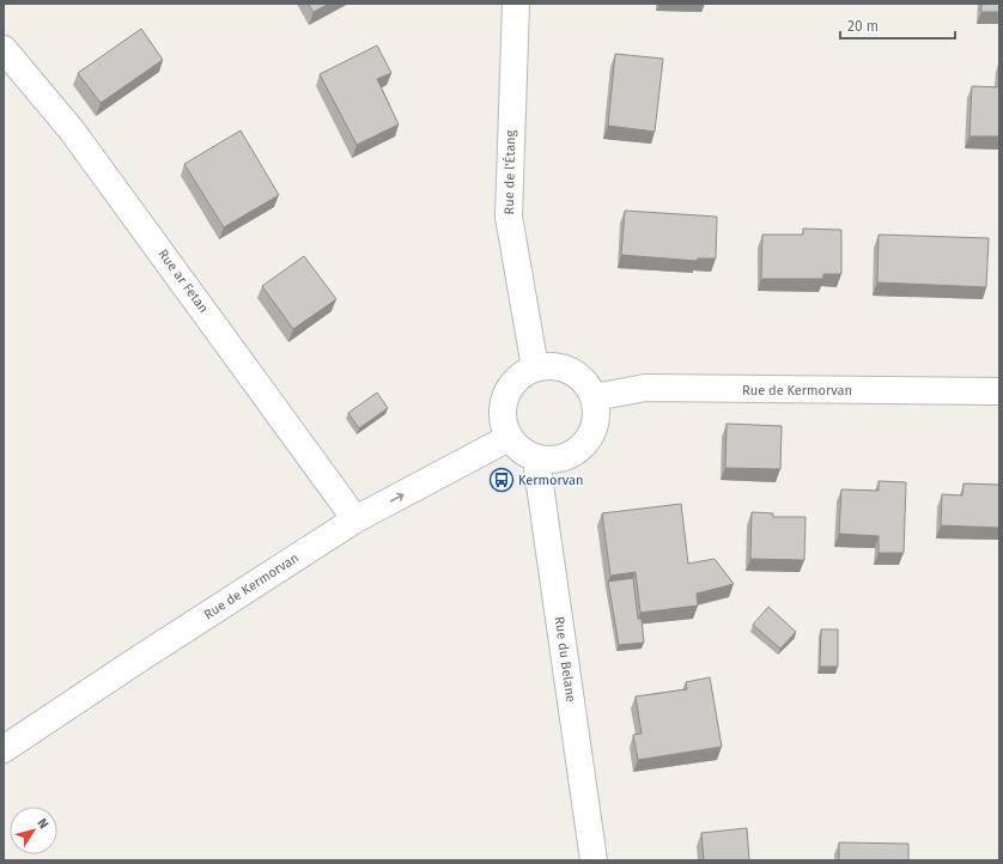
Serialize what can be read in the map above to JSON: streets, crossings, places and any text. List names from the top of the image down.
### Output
{
  "streets": {
    "street": [
      "Rue de l'Étang",
      "Rue ar Fetan",
      "Rue de Kermorvan",
      "Rue du Belane"
    ]
  },
  "crossings": [
    ["Rue de l'Étang", "Rue de Kermorvan"],
    ["Rue de l'Étang", "Rue du Belane"],
    ["Rue ar Fetan", "Rue de Kermorvan"],
    ["Rue de Kermorvan", "Rue du Belane"]
  ],
  "places": {
    "bus stop": ["Kermorvan"]
  },
  "scale_bar": "20 m",
  "north": "top right"
}
